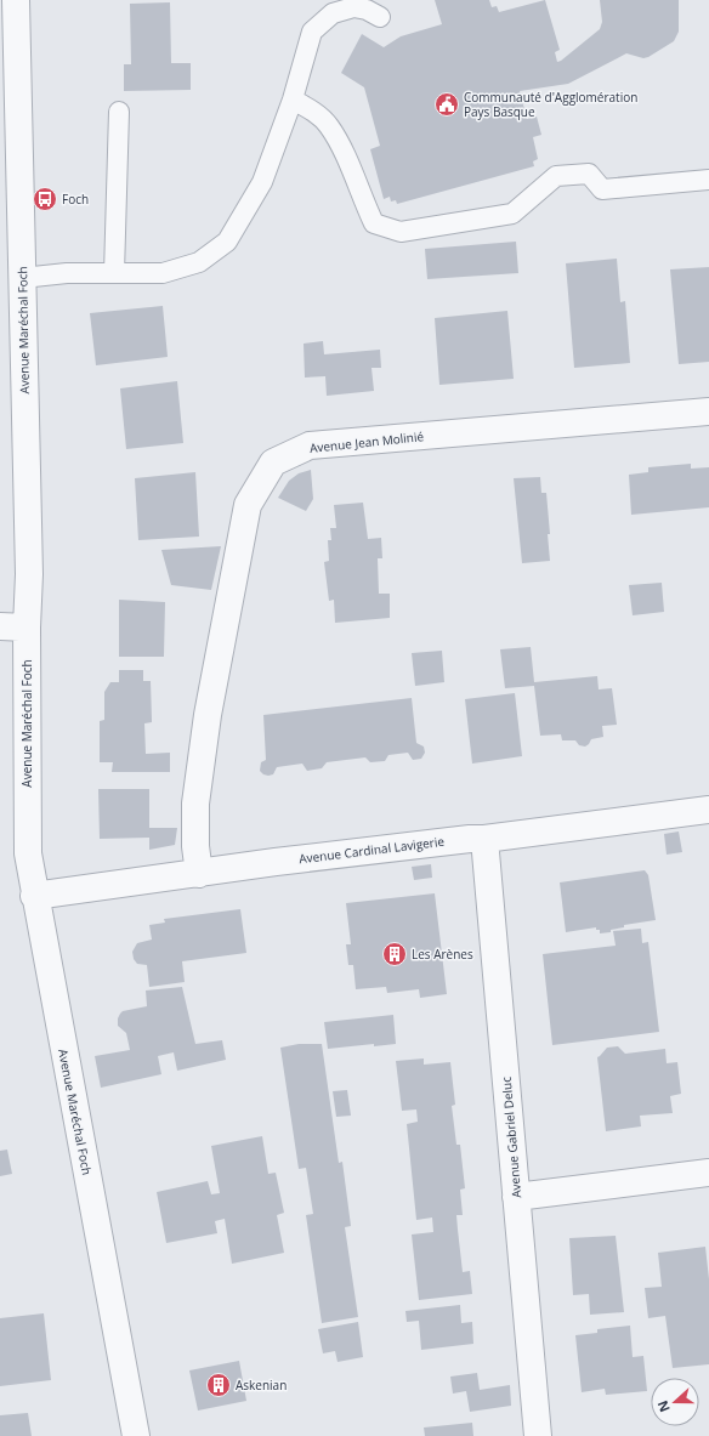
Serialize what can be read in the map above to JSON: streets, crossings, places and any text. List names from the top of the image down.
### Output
{
  "streets": {
    "street": [
      "Avenue Maréchal Foch",
      "Avenue Jean Molinié",
      "Avenue Cardinal Lavigerie",
      "Avenue Gabriel Deluc"
    ]
  },
  "crossings": [
    ["Avenue Maréchal Foch", "Avenue Cardinal Lavigerie"],
    ["Avenue Jean Molinié", "Avenue Cardinal Lavigerie"],
    ["Avenue Cardinal Lavigerie", "Avenue Gabriel Deluc"]
  ],
  "places": {
    "public building": ["Communauté d'Agglomération Pays Basque"],
    "bus stop": ["Foch"],
    "building": ["Les Arènes", "Askenian"]
  },
  "north": "left"
}
